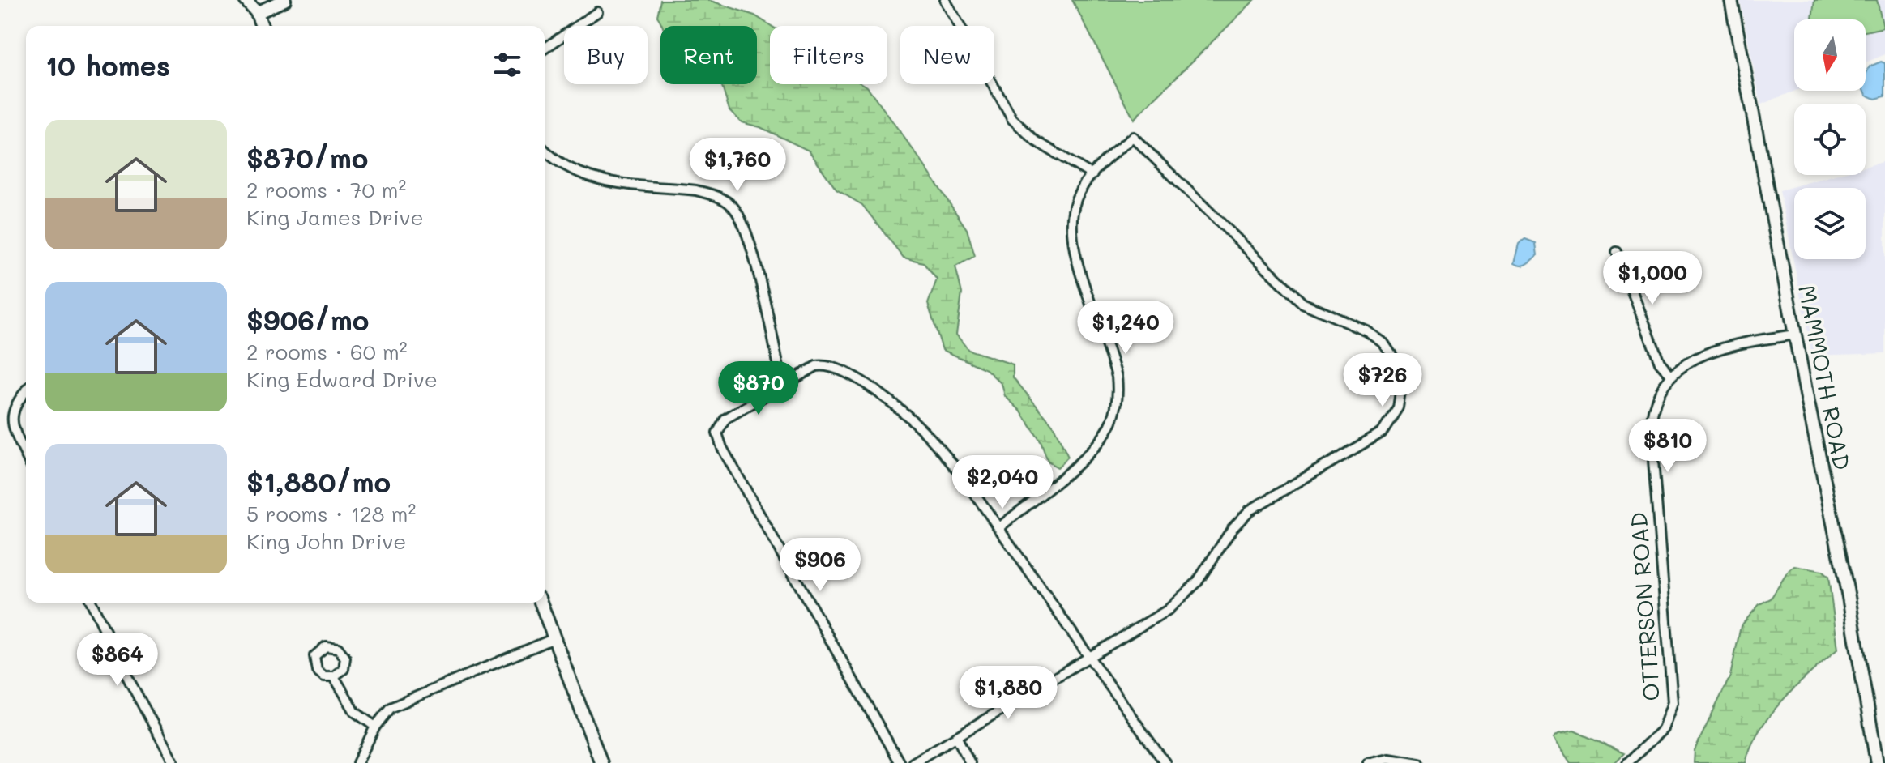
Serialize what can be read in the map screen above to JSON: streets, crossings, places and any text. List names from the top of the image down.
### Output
{
  "streets": {
    "main road": ["MAMMOTH ROAD"],
    "street": ["OTTERSON ROAD"]
  },
  "north": "bottom",
  "page": {
    "chip": [
      "Buy",
      "Rent",
      "Filters",
      "New"
    ],
    "heading": "10 homes",
    "list": [
      {
        "name": "$870/mo",
        "note": "2 rooms · 70 m² · King James Drive"
      },
      {
        "name": "$906/mo",
        "note": "2 rooms · 60 m² · King Edward Drive"
      },
      {
        "name": "$1,880/mo",
        "note": "5 rooms · 128 m² · King John Drive"
      }
    ],
    "price": [
      "$1,760",
      "$1,000",
      "$1,240",
      "$726",
      "$870",
      "$810",
      "$2,040",
      "$906",
      "$864",
      "$1,880"
    ]
  }
}
